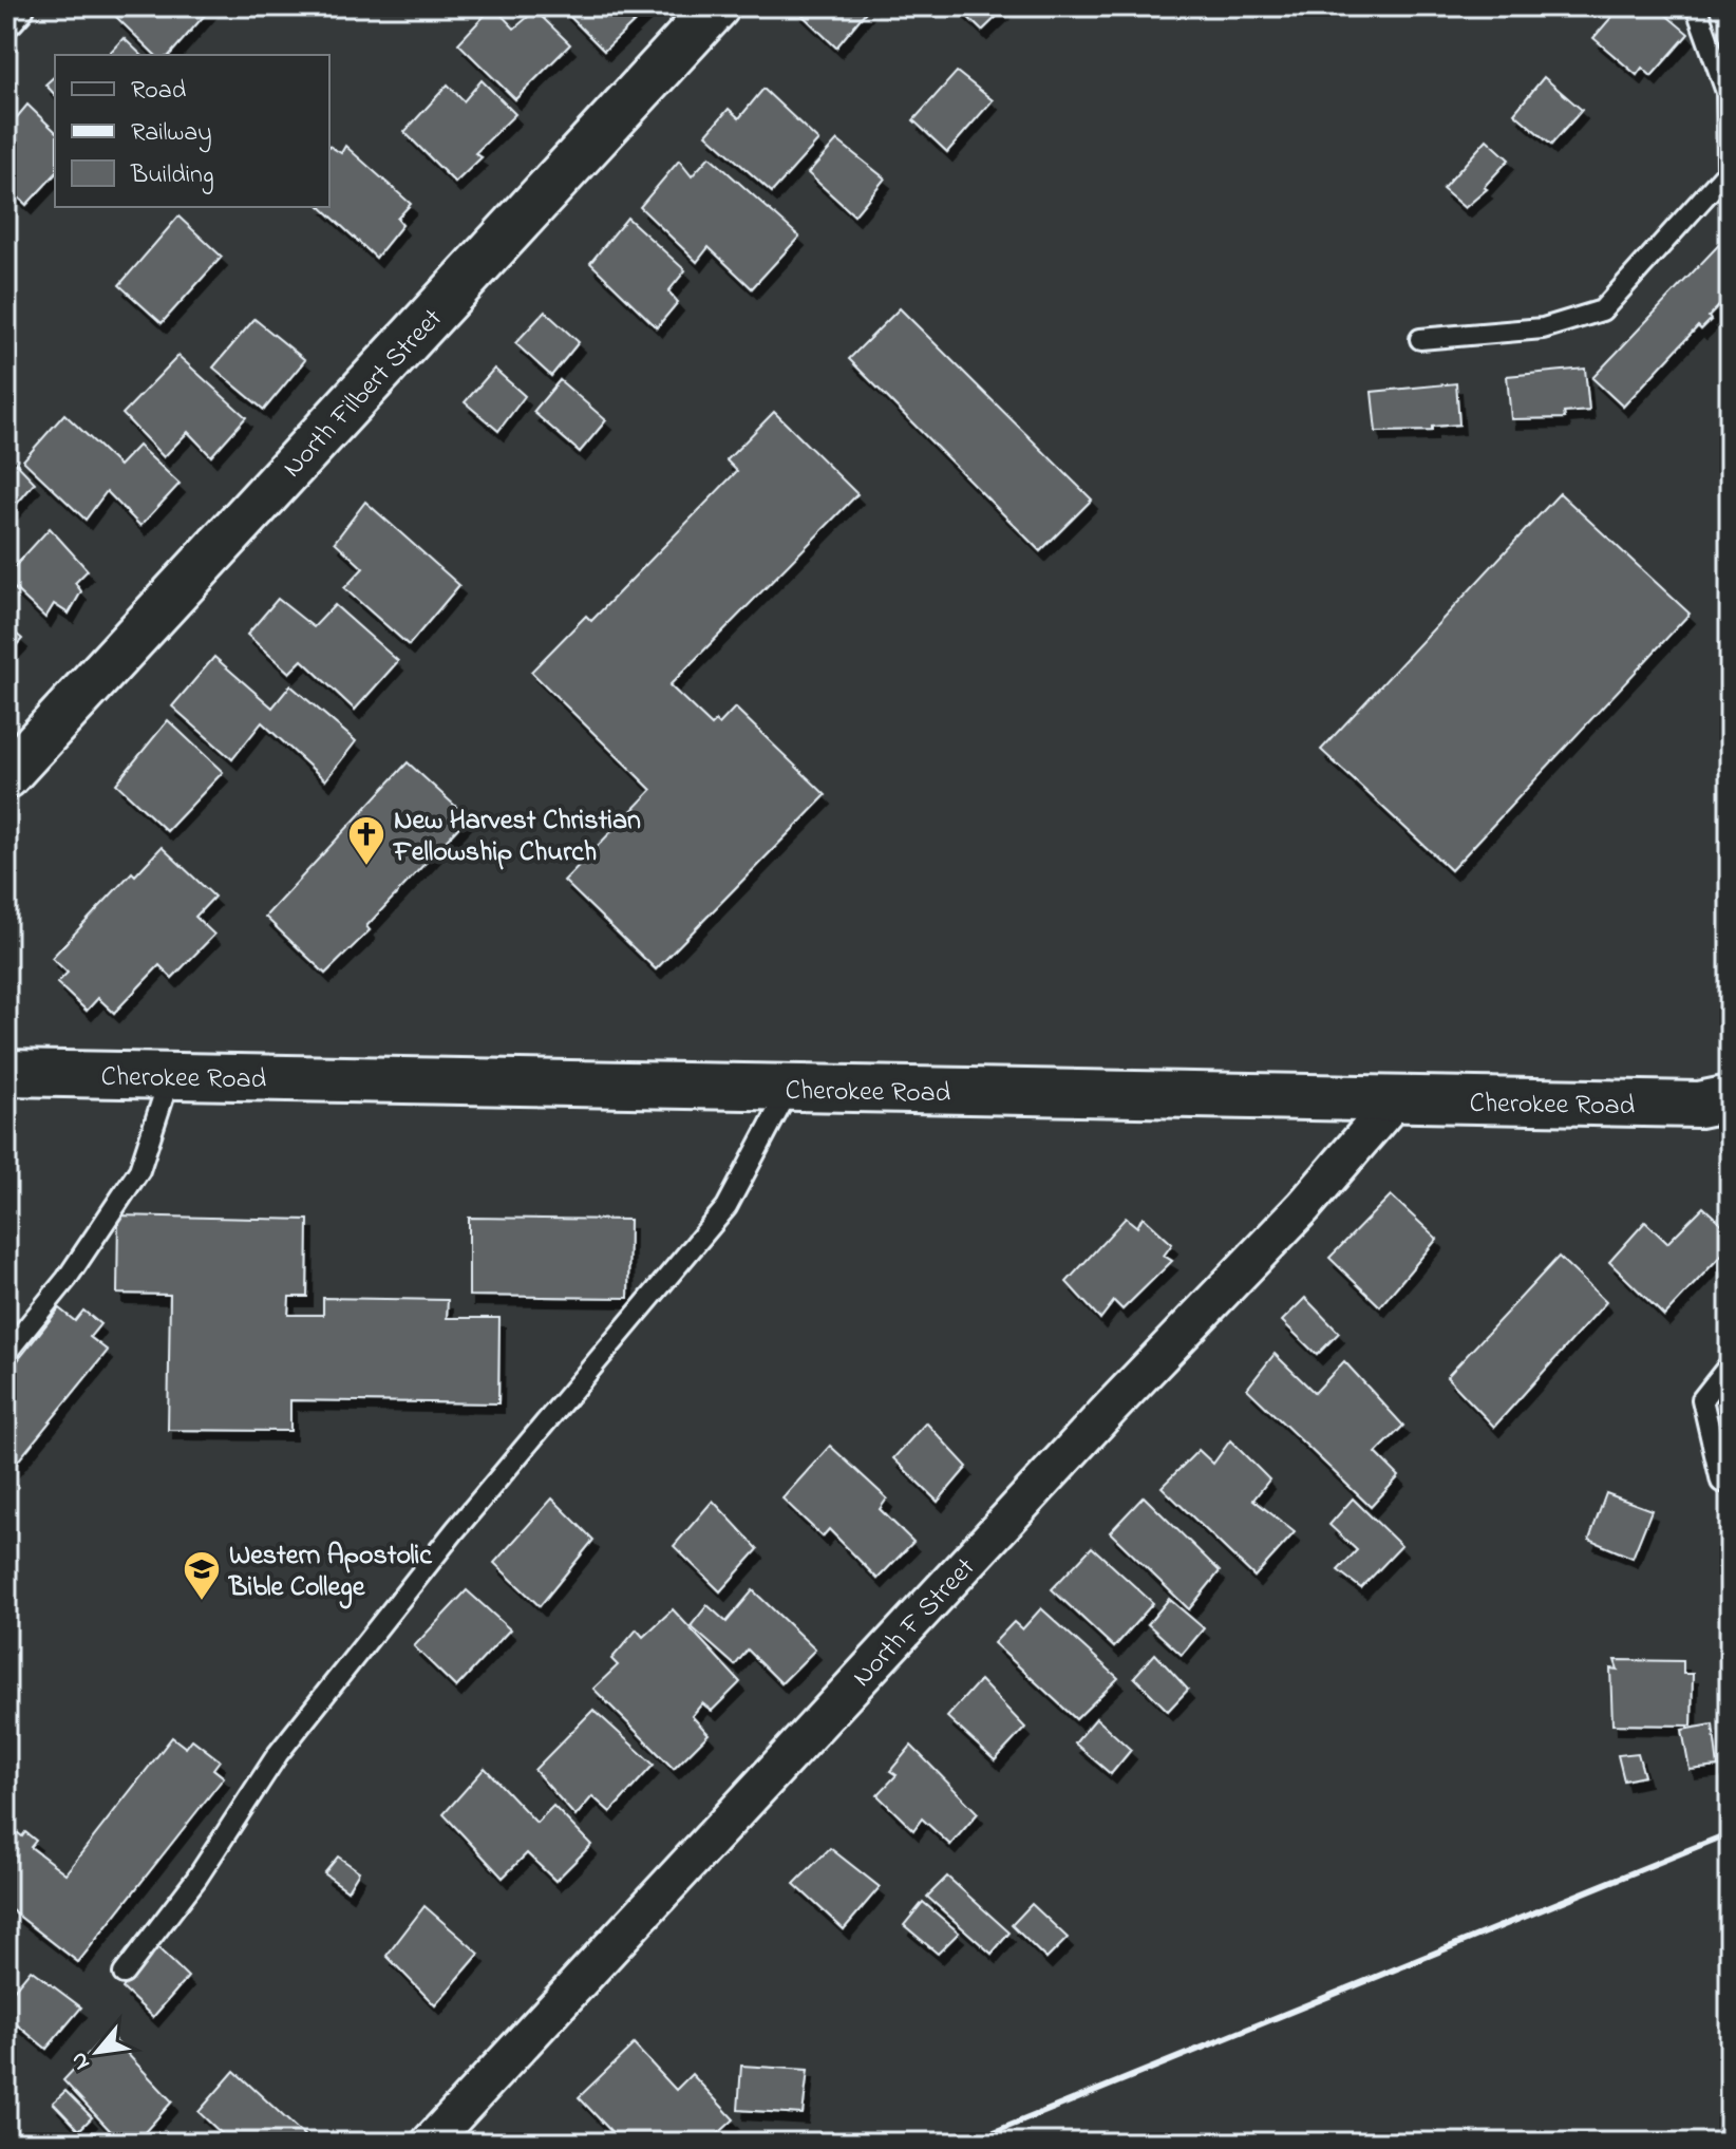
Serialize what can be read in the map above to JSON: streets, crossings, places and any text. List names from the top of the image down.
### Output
{
  "streets": {
    "street": ["North Filbert Street", "Cherokee Road", "North F Street"]
  },
  "crossings": [
    ["Cherokee Road", "North F Street"]
  ],
  "places": {
    "church": ["New Harvest Christian Fellowship Church"],
    "school or university": ["Western Apostolic Bible College"]
  },
  "legend": ["Road", "Railway", "Building"],
  "north": "bottom left"
}
